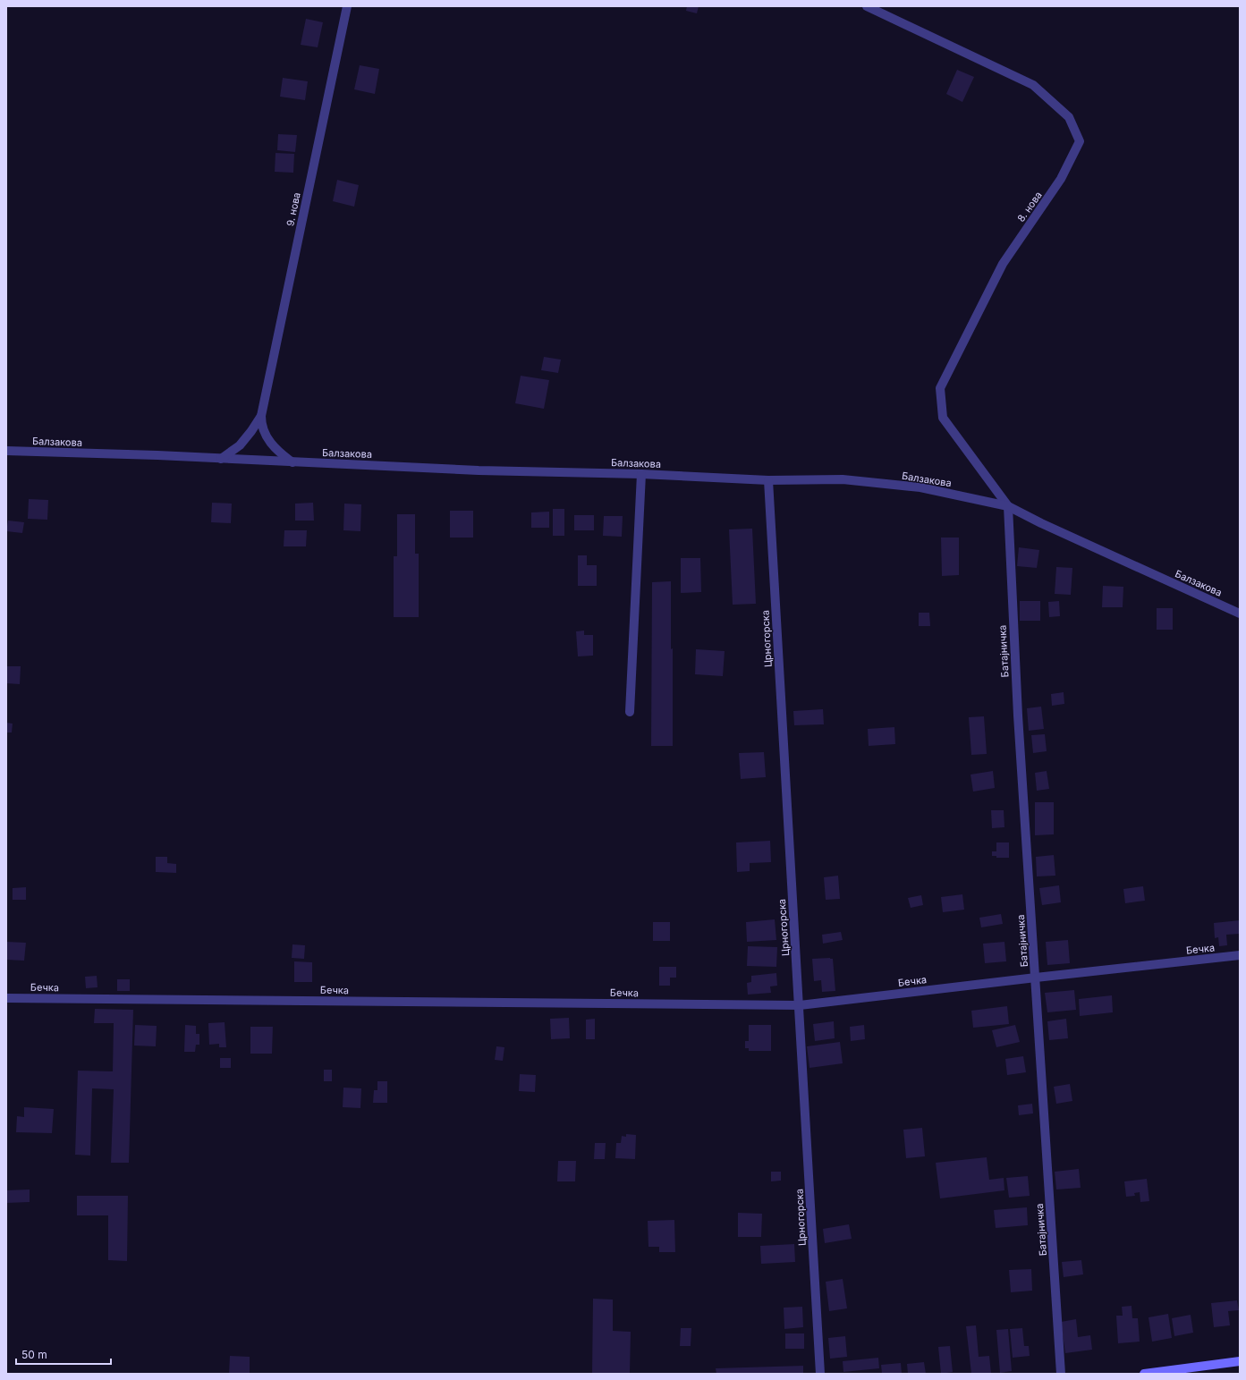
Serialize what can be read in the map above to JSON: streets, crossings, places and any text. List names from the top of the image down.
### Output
{
  "streets": {
    "street": [
      "8. нова",
      "9. нова",
      "Балзакова",
      "Црногорска",
      "Батајничка",
      "Бечка"
    ]
  },
  "crossings": [
    ["8. нова", "Балзакова"],
    ["8. нова", "Батајничка"],
    ["9. нова", "Балзакова"],
    ["Балзакова", "Црногорска"],
    ["Балзакова", "Батајничка"],
    ["Црногорска", "Бечка"],
    ["Батајничка", "Бечка"]
  ],
  "scale_bar": "50 m"
}
